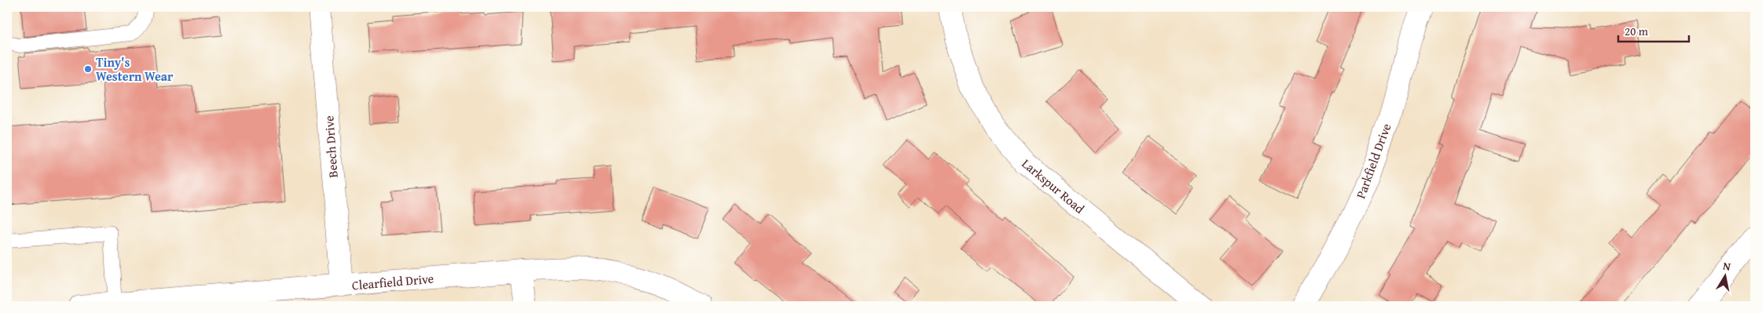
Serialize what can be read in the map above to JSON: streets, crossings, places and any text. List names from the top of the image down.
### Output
{
  "streets": {
    "street": [
      "Beech Drive",
      "Parkfield Drive",
      "Larkspur Road",
      "Clearfield Drive"
    ]
  },
  "crossings": [
    ["Beech Drive", "Clearfield Drive"]
  ],
  "places": ["Tiny's Western Wear"],
  "scale_bar": "20 m",
  "north": "top"
}
